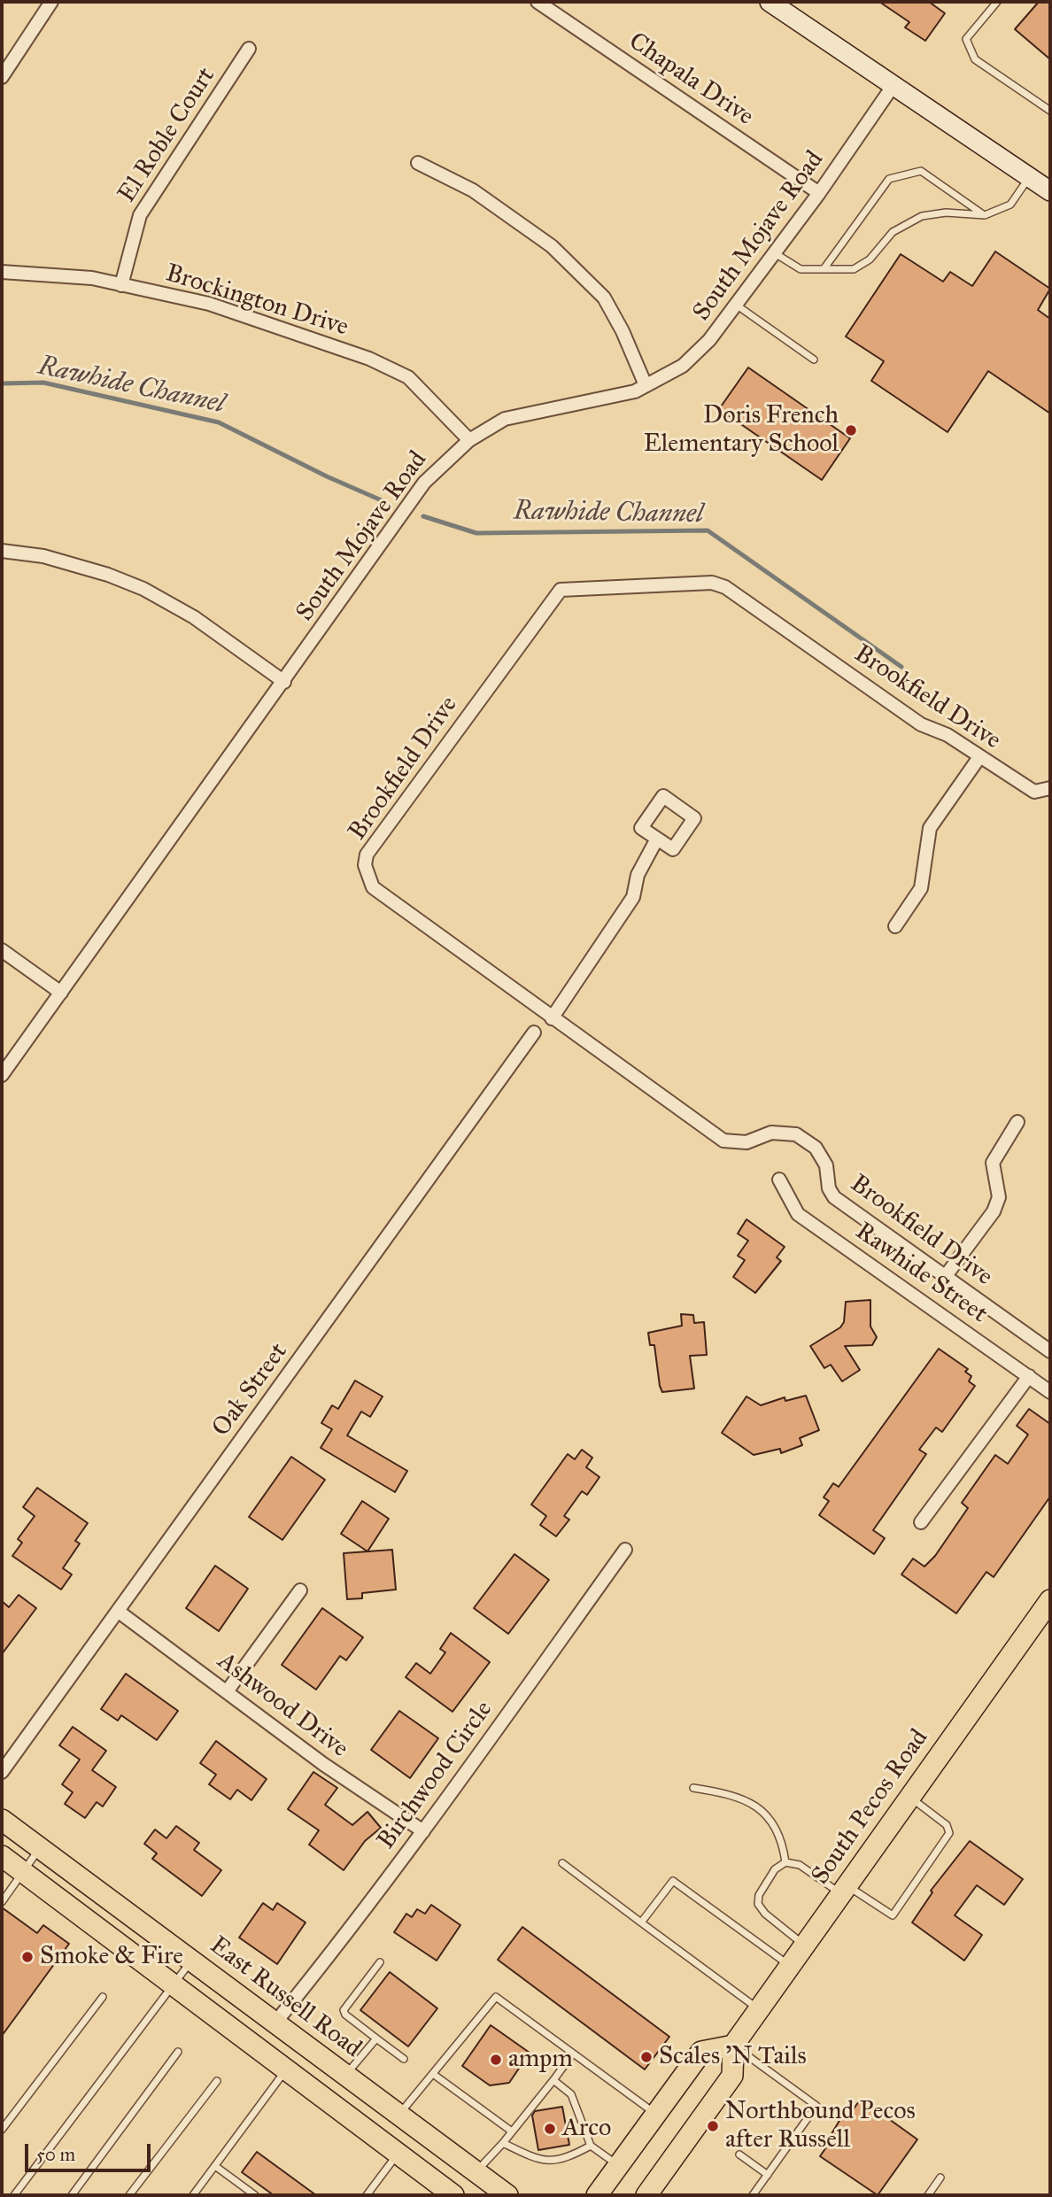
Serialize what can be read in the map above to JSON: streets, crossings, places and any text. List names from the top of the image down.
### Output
{
  "streets": {
    "main road": ["South Pecos Road", "East Russell Road"],
    "street": [
      "Chapala Drive",
      "El Roble Court",
      "South Mojave Road",
      "Brockington Drive",
      "Brookfield Drive",
      "Rawhide Street",
      "Oak Street",
      "Ashwood Drive",
      "Birchwood Circle"
    ]
  },
  "crossings": [
    ["Chapala Drive", "South Mojave Road"],
    ["El Roble Court", "Brockington Drive"],
    ["South Mojave Road", "Brockington Drive"],
    ["Oak Street", "Ashwood Drive"],
    ["Ashwood Drive", "Birchwood Circle"],
    ["Birchwood Circle", "East Russell Road"]
  ],
  "water": ["Rawhide Channel"],
  "places": [
    "Doris French Elementary School",
    "Smoke & Fire",
    "Scales 'N Tails",
    "ampm",
    "Northbound Pecos after Russell",
    "Arco"
  ],
  "scale_bar": "50 m"
}
